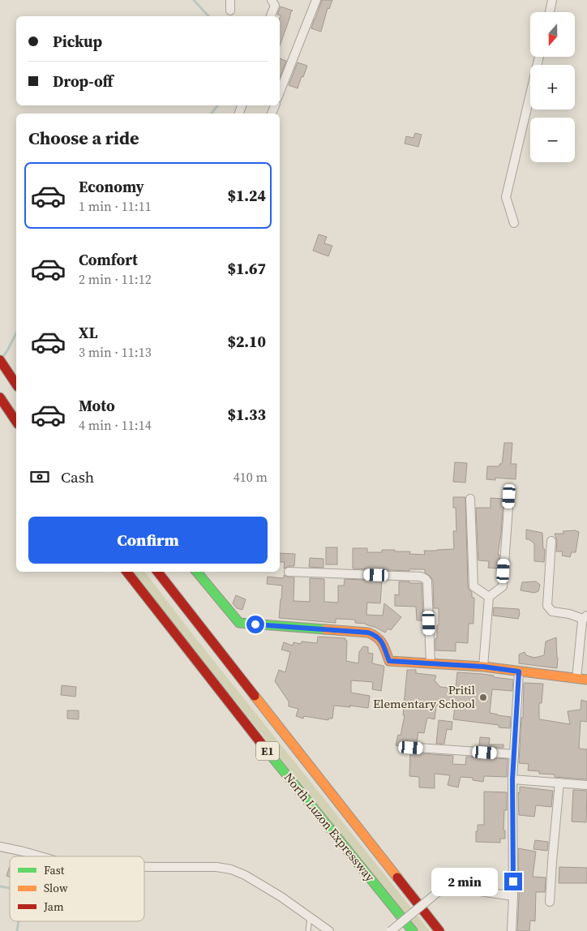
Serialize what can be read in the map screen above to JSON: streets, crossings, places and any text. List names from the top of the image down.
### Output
{
  "streets": {
    "main road": ["E1", "North Luzon Expressway"]
  },
  "places": ["Pritil Elementary School"],
  "legend": ["Fast", "Slow", "Jam"],
  "north": "bottom",
  "page": {
    "map_buttons": ["+", "−"],
    "banner": ["Pickup", "Drop-off"],
    "heading": "Choose a ride",
    "list": [
      {
        "name": "Economy",
        "note": "1 min · 11:11",
        "value": "$1.24"
      },
      {
        "name": "Comfort",
        "note": "2 min · 11:12",
        "value": "$1.67"
      },
      {
        "name": "XL",
        "note": "3 min · 11:13",
        "value": "$2.10"
      },
      {
        "name": "Moto",
        "note": "4 min · 11:14",
        "value": "$1.33"
      }
    ],
    "pay": ["Cash", "410 m"],
    "buttons": "Confirm",
    "bubble": "2 min"
  }
}
